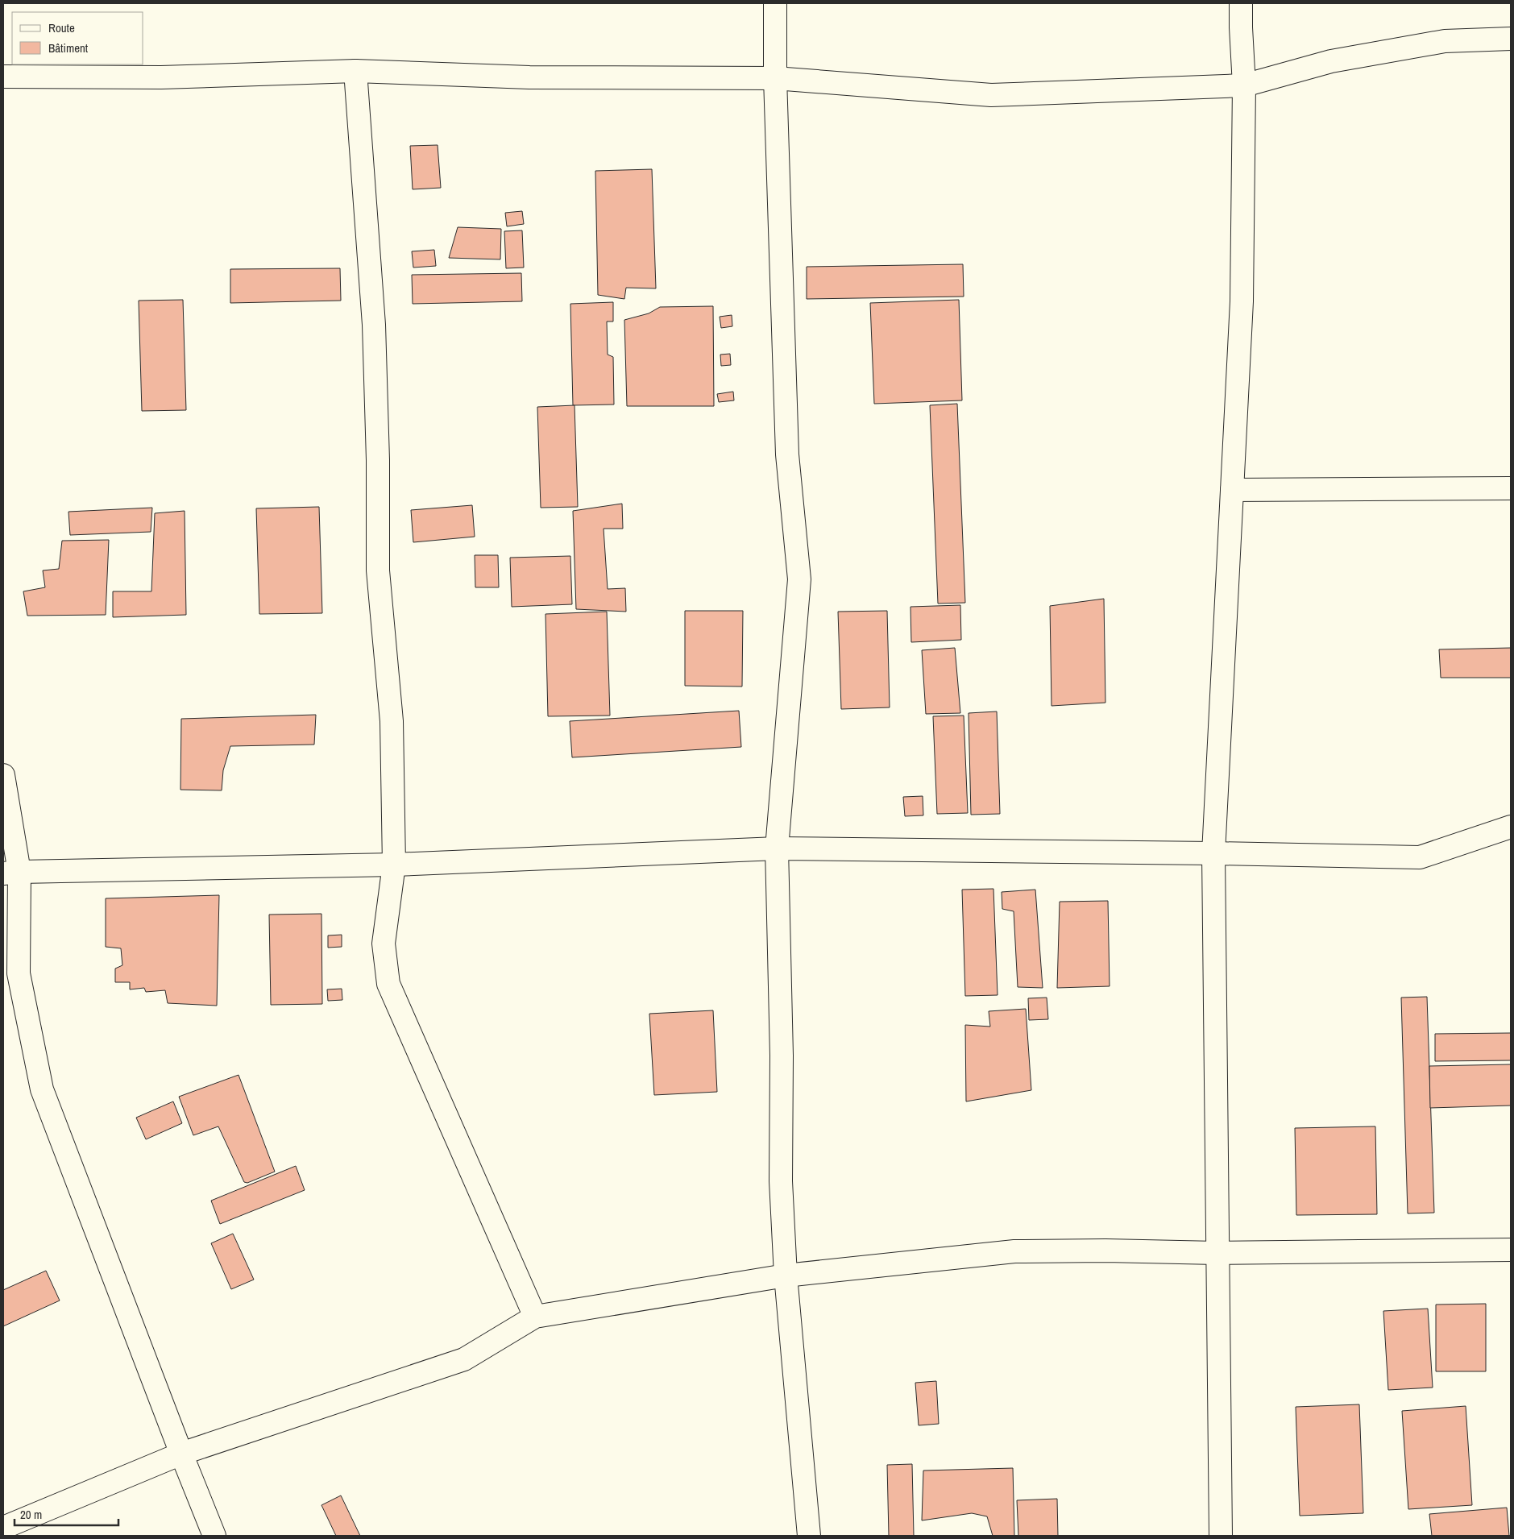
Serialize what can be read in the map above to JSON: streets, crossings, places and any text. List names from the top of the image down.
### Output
{
  "legend": ["Route", "Bâtiment"],
  "scale_bar": "20 m"
}
